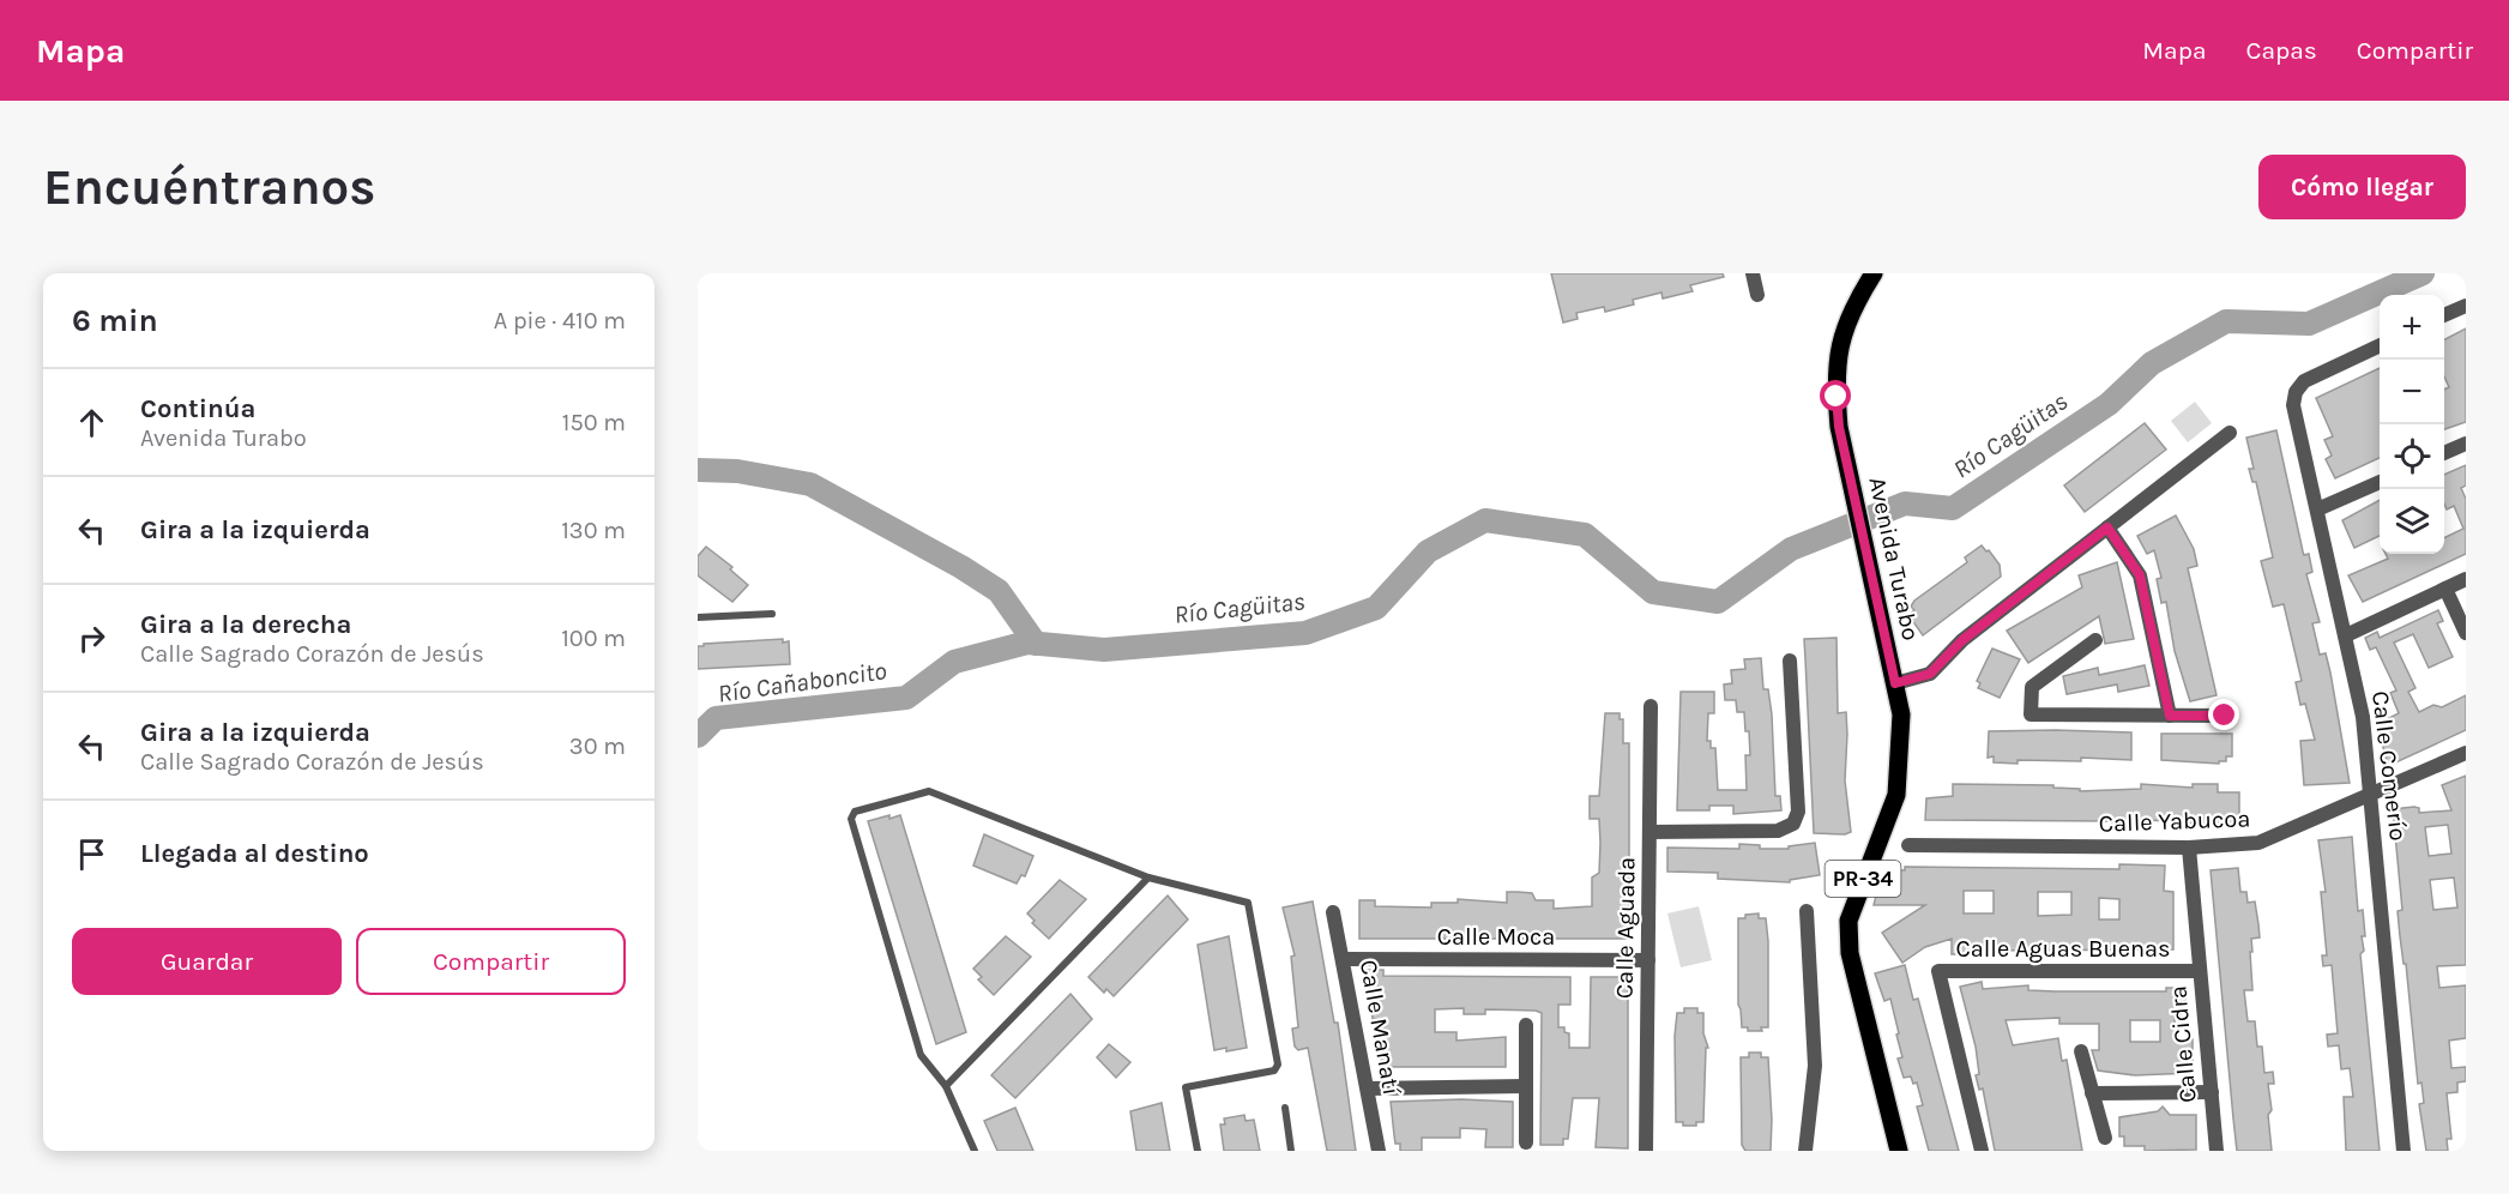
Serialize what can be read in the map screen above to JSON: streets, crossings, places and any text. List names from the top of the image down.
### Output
{
  "streets": {
    "main road": ["Avenida Turabo", "PR-34"],
    "street": [
      "Calle Comerío",
      "Calle Yabucoa",
      "Calle Aguada",
      "Calle Moca",
      "Calle Aguas Buenas",
      "Calle Manatí",
      "Calle Cidra"
    ]
  },
  "crossings": [
    ["Calle Comerío", "Calle Yabucoa"],
    ["Calle Yabucoa", "Calle Cidra"],
    ["Calle Aguada", "Calle Moca"],
    ["Calle Moca", "Calle Manatí"],
    ["Calle Aguas Buenas", "Calle Cidra"]
  ],
  "water": ["Río Cagüitas", "Río Cañaboncito"],
  "page": {
    "header": "Mapa",
    "nav": ["Mapa", "Capas", "Compartir"],
    "buttons": [
      "Cómo llegar",
      ["Guardar", "Compartir"]
    ],
    "title": "Encuéntranos",
    "heading": ["6 min", "A pie · 410 m"],
    "map_buttons": ["+", "−"],
    "list": [
      ["Continúa", "Avenida Turabo", "150 m"],
      ["Gira a la izquierda", "130 m"],
      ["Gira a la derecha", "Calle Sagrado Corazón de Jesús", "100 m"],
      ["Gira a la izquierda", "Calle Sagrado Corazón de Jesús", "30 m"],
      "Llegada al destino"
    ]
  }
}
